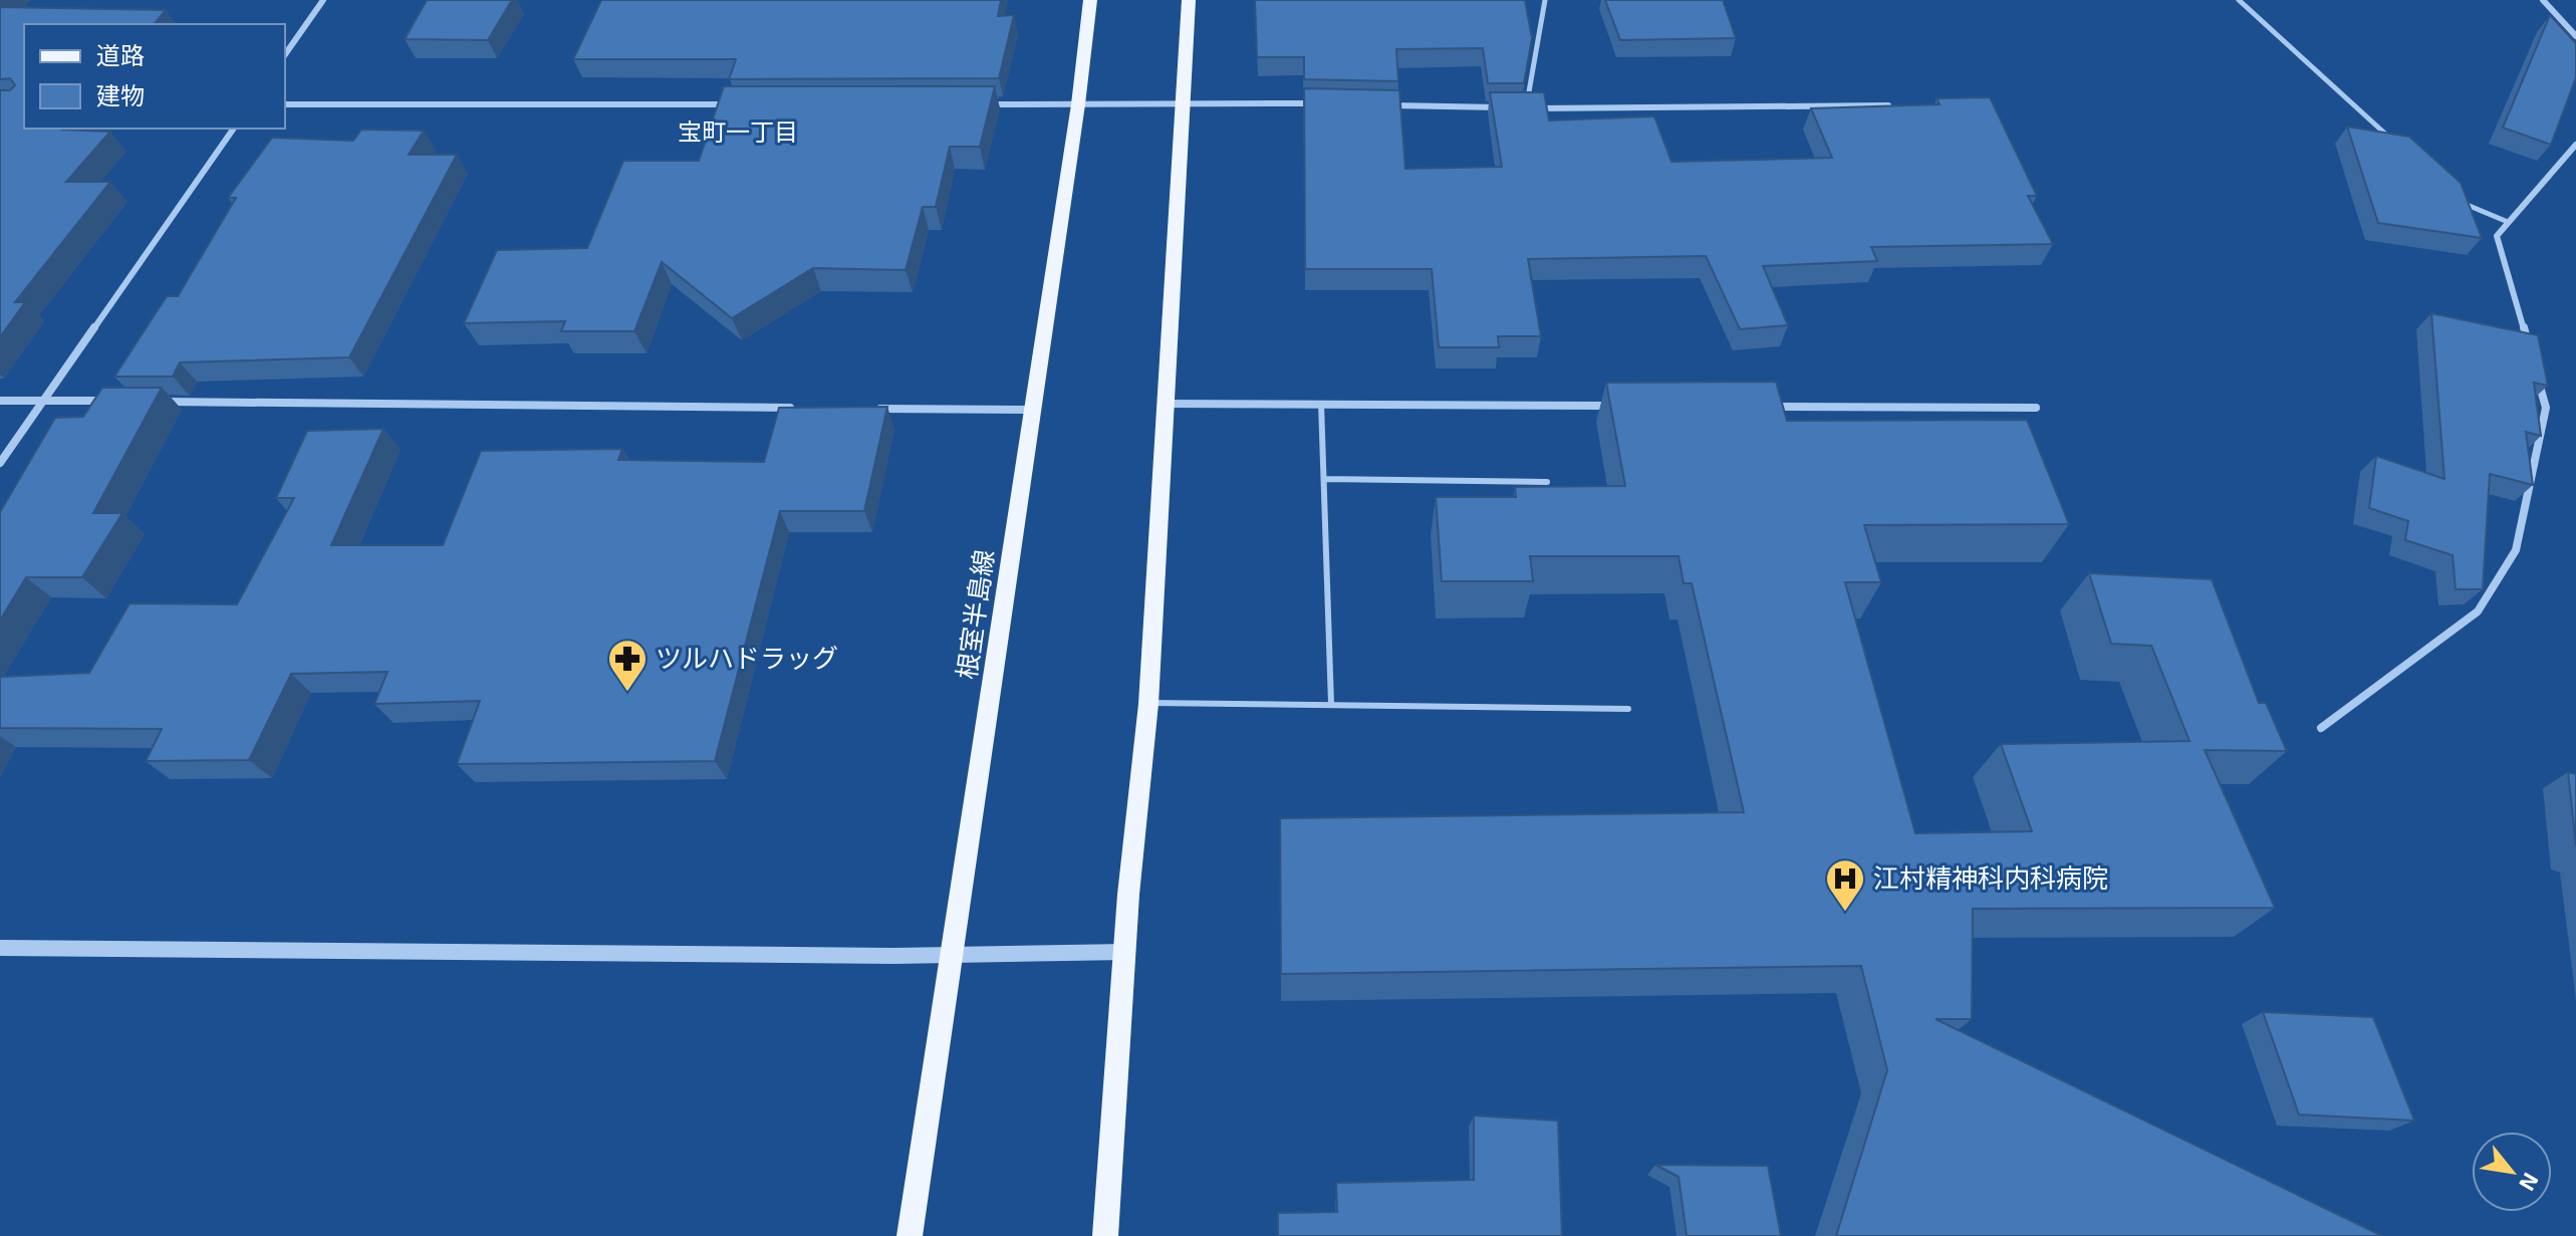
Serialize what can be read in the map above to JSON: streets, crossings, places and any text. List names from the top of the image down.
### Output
{
  "streets": {
    "main road": ["根室半島線"]
  },
  "districts": ["宝町一丁目"],
  "places": {
    "pharmacy": ["ツルハドラッグ"],
    "hospital": ["江村精神科内科病院"]
  },
  "legend": ["道路", "建物"],
  "north": "bottom right"
}
